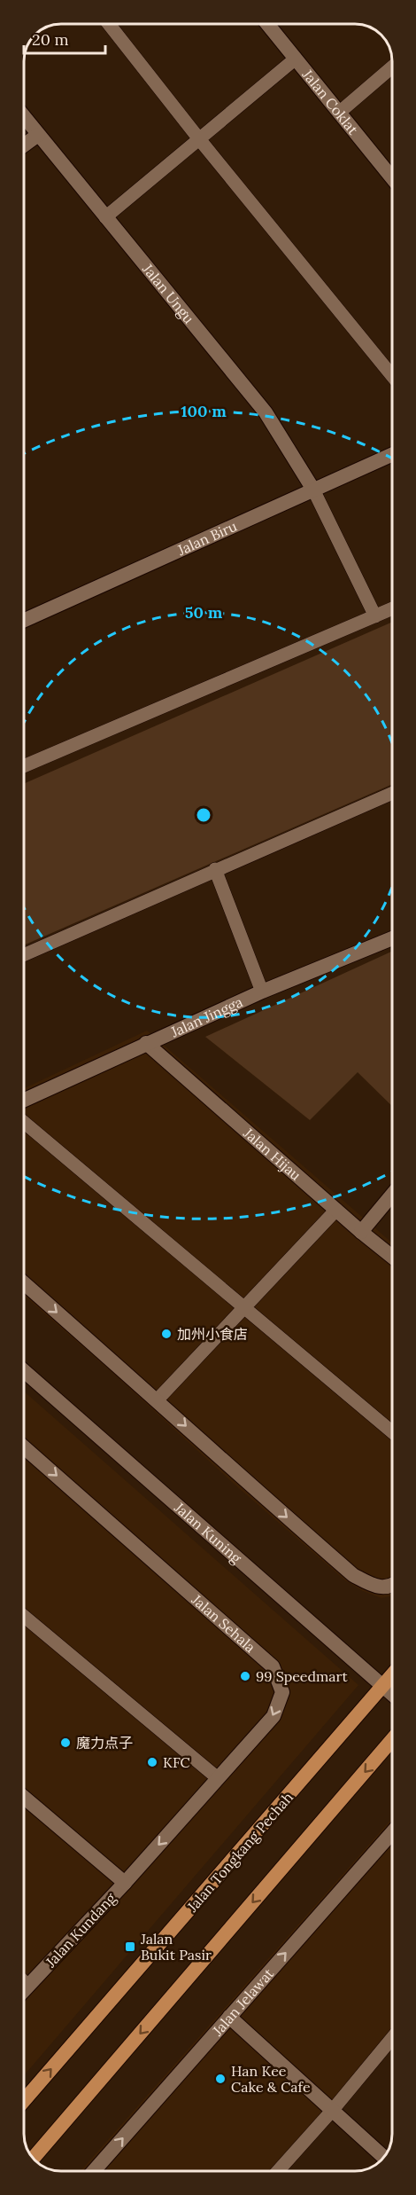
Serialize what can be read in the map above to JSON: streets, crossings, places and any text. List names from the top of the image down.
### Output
{
  "streets": {
    "main road": ["Jalan Tongkang Pechah"],
    "street": [
      "Jalan Coklat",
      "Jalan Ungu",
      "Jalan Biru",
      "Jalan Jingga",
      "Jalan Hijau",
      "Jalan Kuning",
      "Jalan Sehala",
      "Jalan Kundang",
      "Jalan Jelawat"
    ]
  },
  "crossings": [
    ["Jalan Ungu", "Jalan Biru"],
    ["Jalan Jingga", "Jalan Hijau"],
    ["Jalan Kuning", "Jalan Tongkang Pechah"],
    ["Jalan Sehala", "Jalan Kundang"]
  ],
  "one_way": ["Jalan Jelawat"],
  "places": {
    "other": [
      "加州小食店",
      "99 Speedmart",
      "魔力点子",
      "KFC",
      "Han Kee Cake & Cafe"
    ],
    "transit": ["Jalan Bukit Pasir"]
  },
  "scale_bar": "20 m",
  "rings": ["100 m", "50 m"]
}
